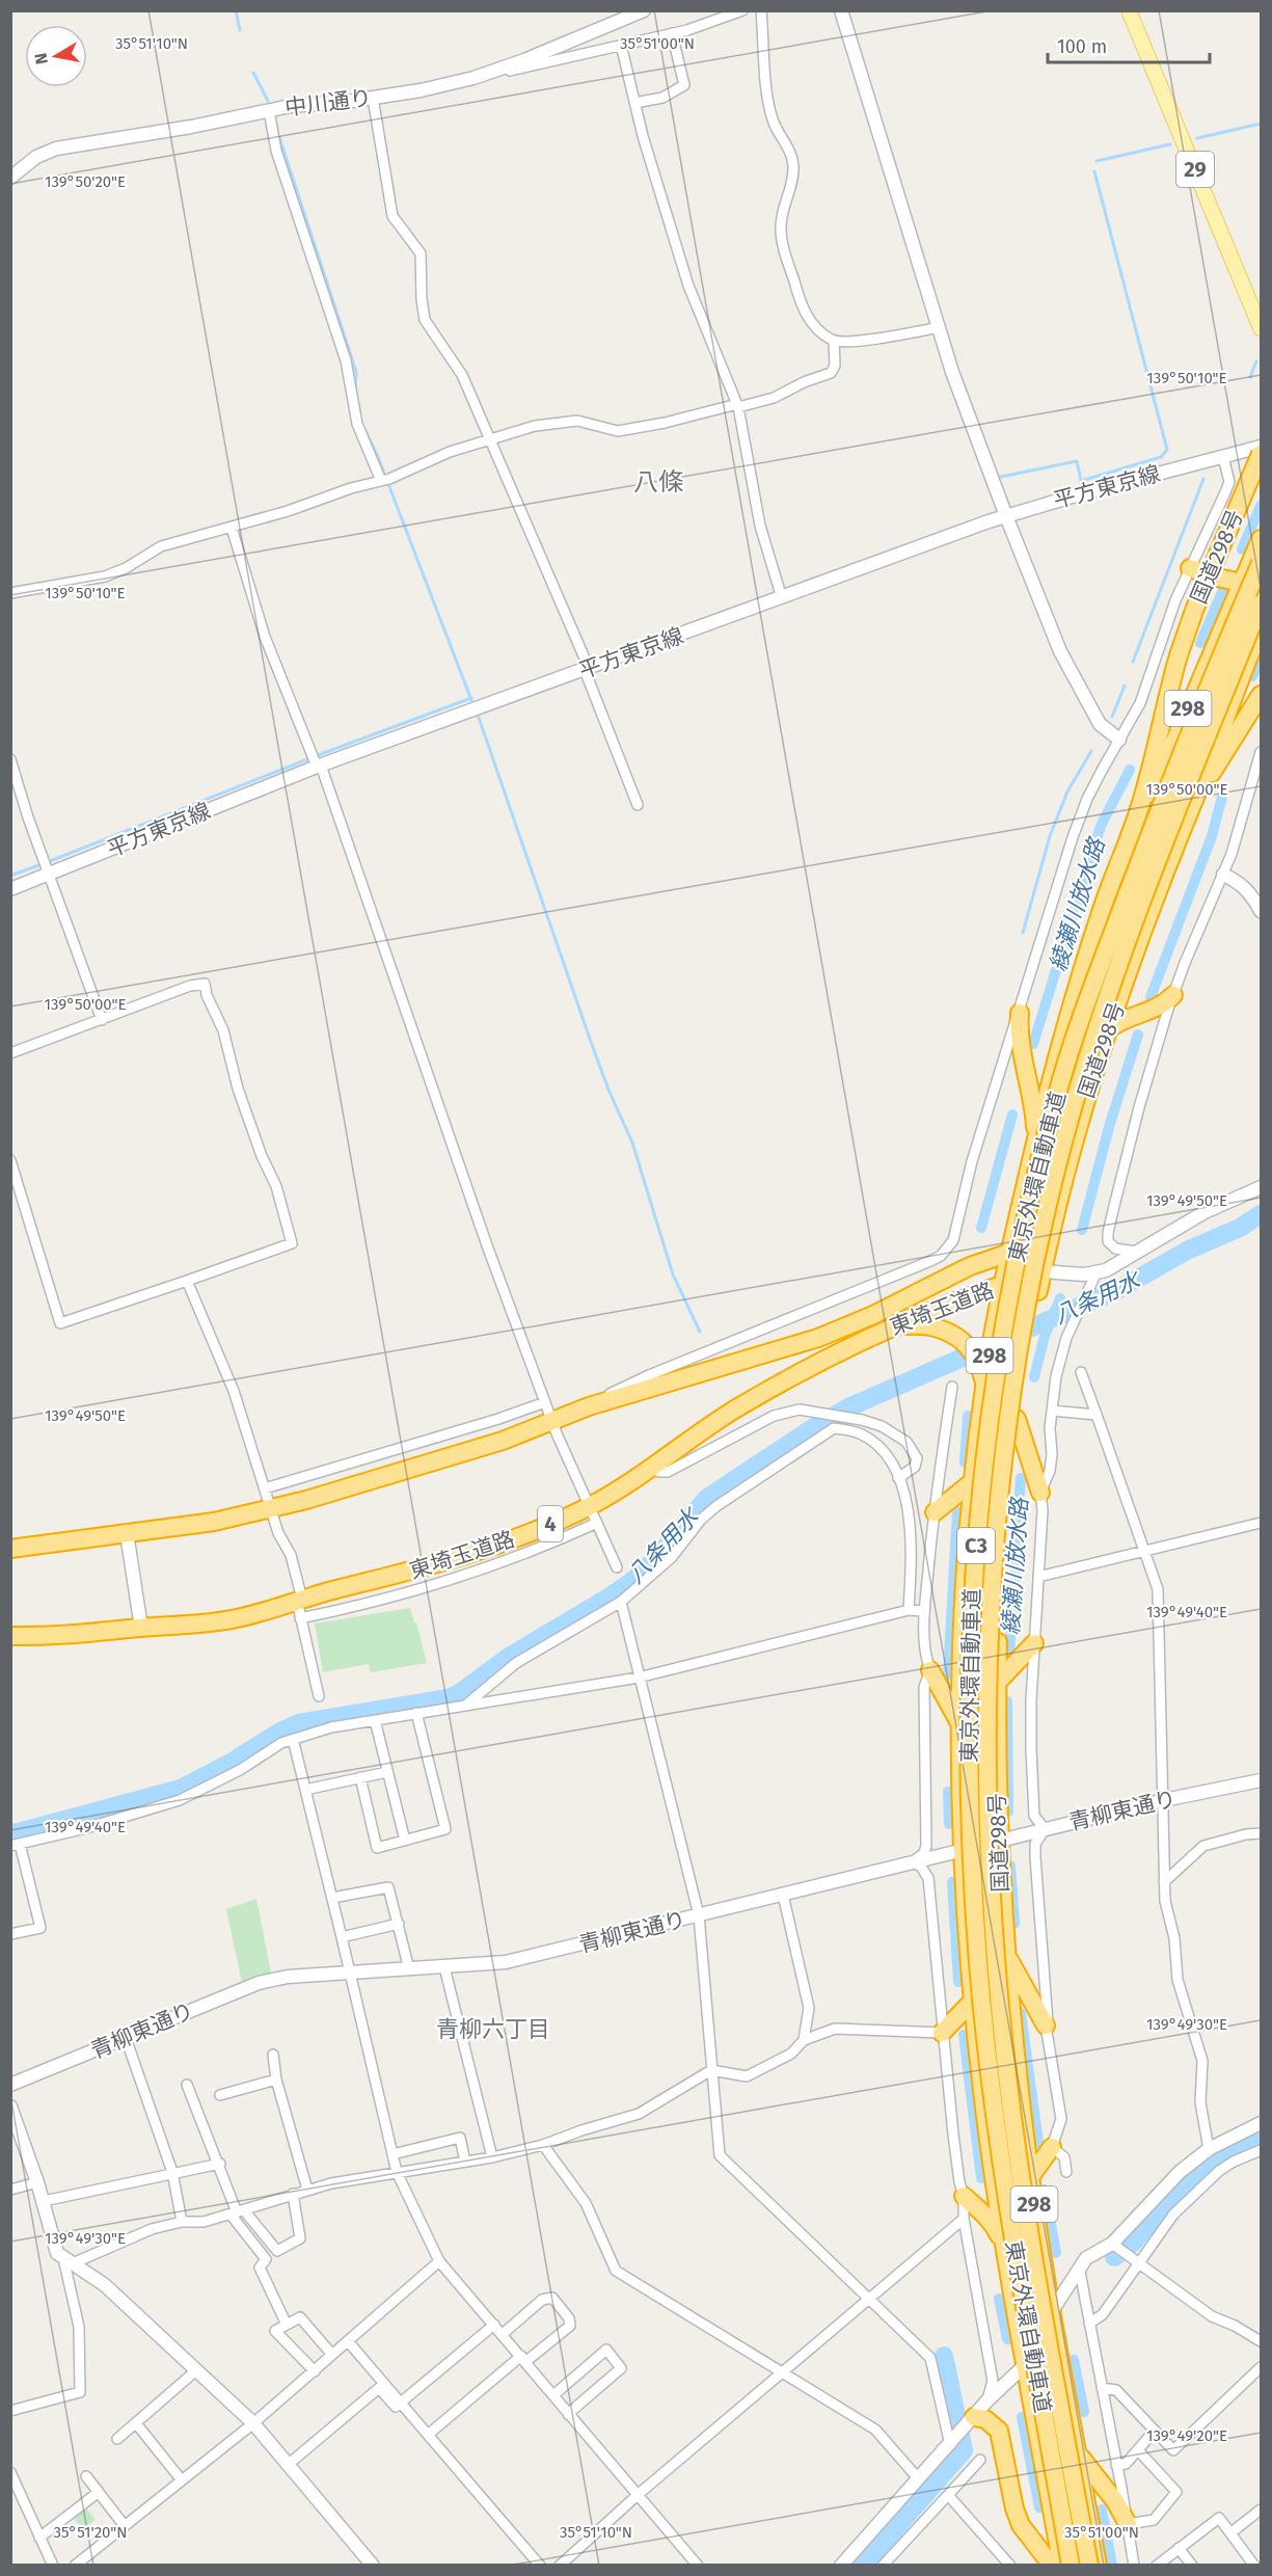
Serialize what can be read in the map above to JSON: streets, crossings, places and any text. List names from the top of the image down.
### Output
{
  "streets": {
    "highway": [
      "国道298号",
      "298",
      "東京外環自動車道",
      "東埼玉道路",
      "4",
      "C3"
    ],
    "main road": ["29"],
    "street": ["中川通り", "平方東京線", "青柳東通り"]
  },
  "crossings": [
    ["国道298号", "東埼玉道路"],
    ["国道298号", "青柳東通り"]
  ],
  "districts": ["八條", "青柳六丁目"],
  "water": ["綾瀬川放水路", "八条用水"],
  "scale_bar": "100 m",
  "north": "left",
  "coordinates": [
    "35°51'10\"N",
    "35°51'00\"N",
    "139°50'20\"E",
    "139°50'10\"E",
    "139°50'00\"E",
    "139°49'50\"E",
    "139°49'40\"E",
    "139°49'30\"E",
    "139°49'20\"E",
    "35°51'20\"N"
  ]
}
